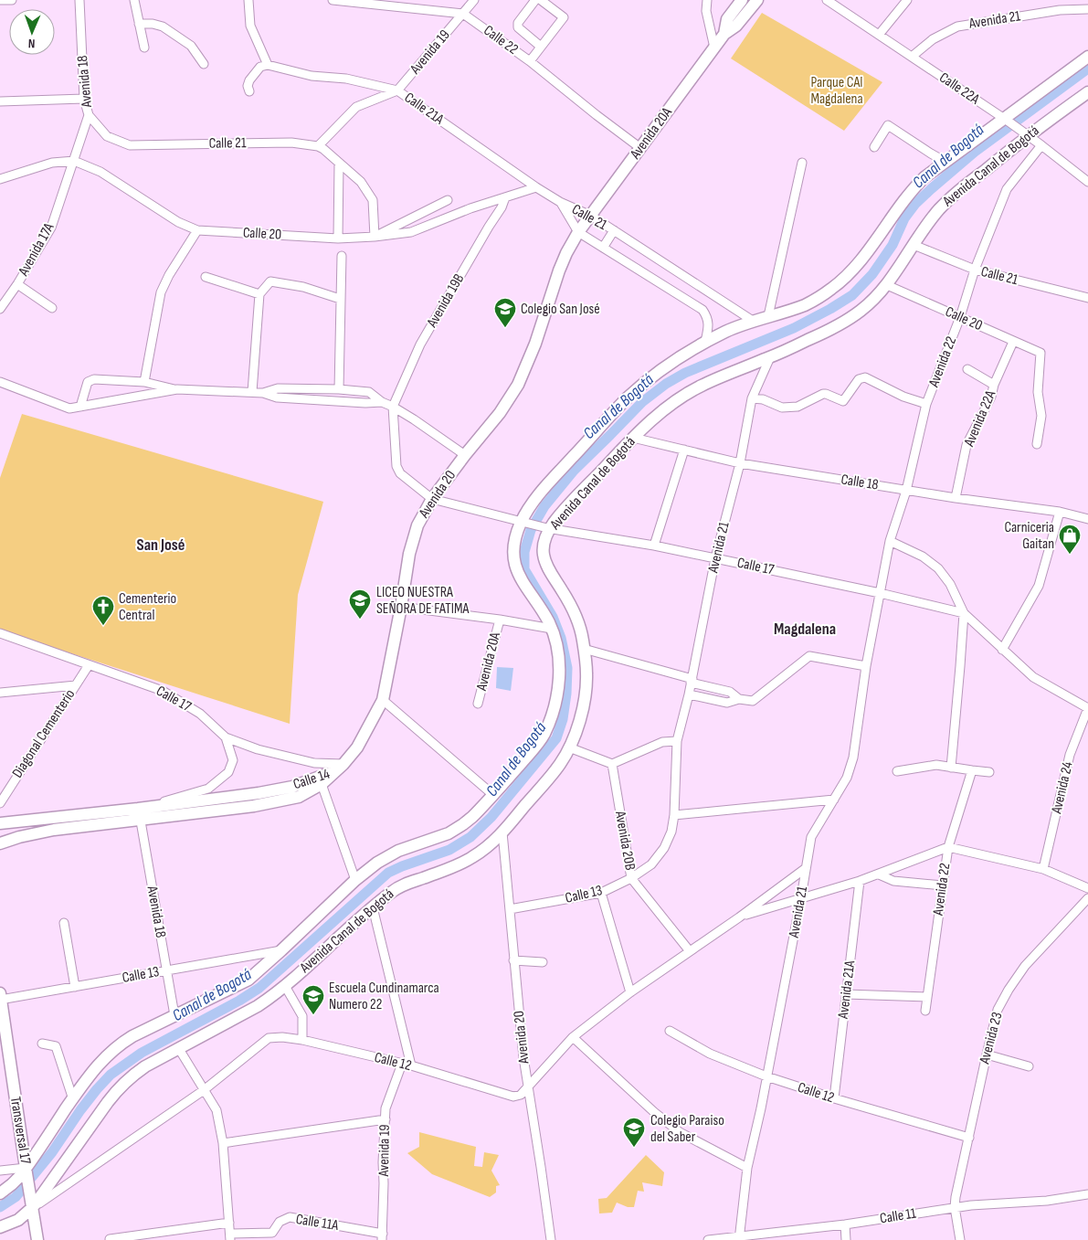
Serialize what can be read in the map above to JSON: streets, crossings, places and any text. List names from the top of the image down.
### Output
{
  "streets": {
    "main road": [
      "Avenida 20A",
      "Avenida Canal de Bogotá",
      "Avenida 20",
      "Calle 14",
      "Transversal 17"
    ],
    "street": [
      "Avenida 21",
      "Calle 22",
      "Avenida 19",
      "Avenida 18",
      "Calle 22A",
      "Calle 21A",
      "Calle 21",
      "Calle 20",
      "Avenida 17A",
      "Avenida 19B",
      "Avenida 22",
      "Avenida 22A",
      "Calle 18",
      "Calle 17",
      "Diagonal Cementerio",
      "Avenida 24",
      "Avenida 20B",
      "Calle 13",
      "Avenida 21A",
      "Avenida 23",
      "Calle 12",
      "Calle 11",
      "Calle 11A"
    ]
  },
  "crossings": [
    ["Avenida 21", "Calle 22A"],
    ["Avenida 21", "Avenida Canal de Bogotá"],
    ["Avenida 21", "Avenida 22"],
    ["Avenida 21", "Calle 18"],
    ["Avenida 21", "Calle 17"],
    ["Avenida 21", "Calle 13"],
    ["Avenida 21", "Calle 12"],
    ["Avenida 21", "Calle 11"],
    ["Calle 22", "Avenida 19"],
    ["Calle 22", "Avenida 20A"],
    ["Avenida 19", "Calle 21A"],
    ["Avenida 19", "Calle 21"],
    ["Avenida 19", "Calle 12"],
    ["Avenida 19", "Calle 11A"],
    ["Avenida 18", "Calle 21"],
    ["Avenida 18", "Avenida Canal de Bogotá"],
    ["Avenida 18", "Calle 20"],
    ["Avenida 18", "Avenida 17A"],
    ["Avenida 18", "Calle 14"],
    ["Avenida 18", "Calle 13"],
    ["Calle 22A", "Avenida Canal de Bogotá"],
    ["Calle 22A", "Avenida 22"],
    ["Calle 21A", "Calle 21"],
    ["Calle 21A", "Calle 20"],
    ["Avenida 20A", "Calle 21"],
    ["Avenida 20A", "Avenida 20"],
    ["Calle 21", "Avenida Canal de Bogotá"],
    ["Calle 21", "Avenida 22"],
    ["Calle 21", "Avenida 20"],
    ["Avenida Canal de Bogotá", "Calle 20"],
    ["Avenida Canal de Bogotá", "Calle 18"],
    ["Avenida Canal de Bogotá", "Avenida 20"],
    ["Avenida Canal de Bogotá", "Calle 17"],
    ["Avenida Canal de Bogotá", "Calle 13"],
    ["Avenida Canal de Bogotá", "Calle 12"],
    ["Avenida Canal de Bogotá", "Transversal 17"],
    ["Calle 20", "Avenida 17A"],
    ["Calle 20", "Avenida 19B"],
    ["Calle 20", "Avenida 22"],
    ["Calle 20", "Avenida 22A"],
    ["Avenida 19B", "Calle 17"],
    ["Avenida 22", "Calle 18"],
    ["Avenida 22", "Calle 17"],
    ["Avenida 22", "Calle 12"],
    ["Avenida 22A", "Calle 18"],
    ["Avenida 20", "Calle 17"],
    ["Avenida 20", "Calle 14"],
    ["Avenida 20", "Calle 13"],
    ["Avenida 20", "Calle 12"],
    ["Calle 17", "Diagonal Cementerio"],
    ["Calle 17", "Calle 14"],
    ["Avenida 20B", "Calle 13"],
    ["Avenida 20B", "Calle 12"],
    ["Calle 13", "Transversal 17"],
    ["Avenida 21A", "Calle 12"],
    ["Avenida 23", "Calle 12"],
    ["Avenida 23", "Calle 11"],
    ["Calle 12", "Transversal 17"]
  ],
  "districts": ["San José", "Magdalena"],
  "water": ["Canal de Bogotá"],
  "parks": ["Parque CAI Magdalena"],
  "places": {
    "school or university": [
      "Colegio San José",
      "LICEO NUESTRA SEÑORA DE FATIMA",
      "Escuela Cundinamarca Numero 22",
      "Colegio Paraiso del Saber"
    ],
    "shop": ["Carniceria Gaitan"],
    "church": ["Cementerio Central"]
  },
  "north": "bottom"
}
